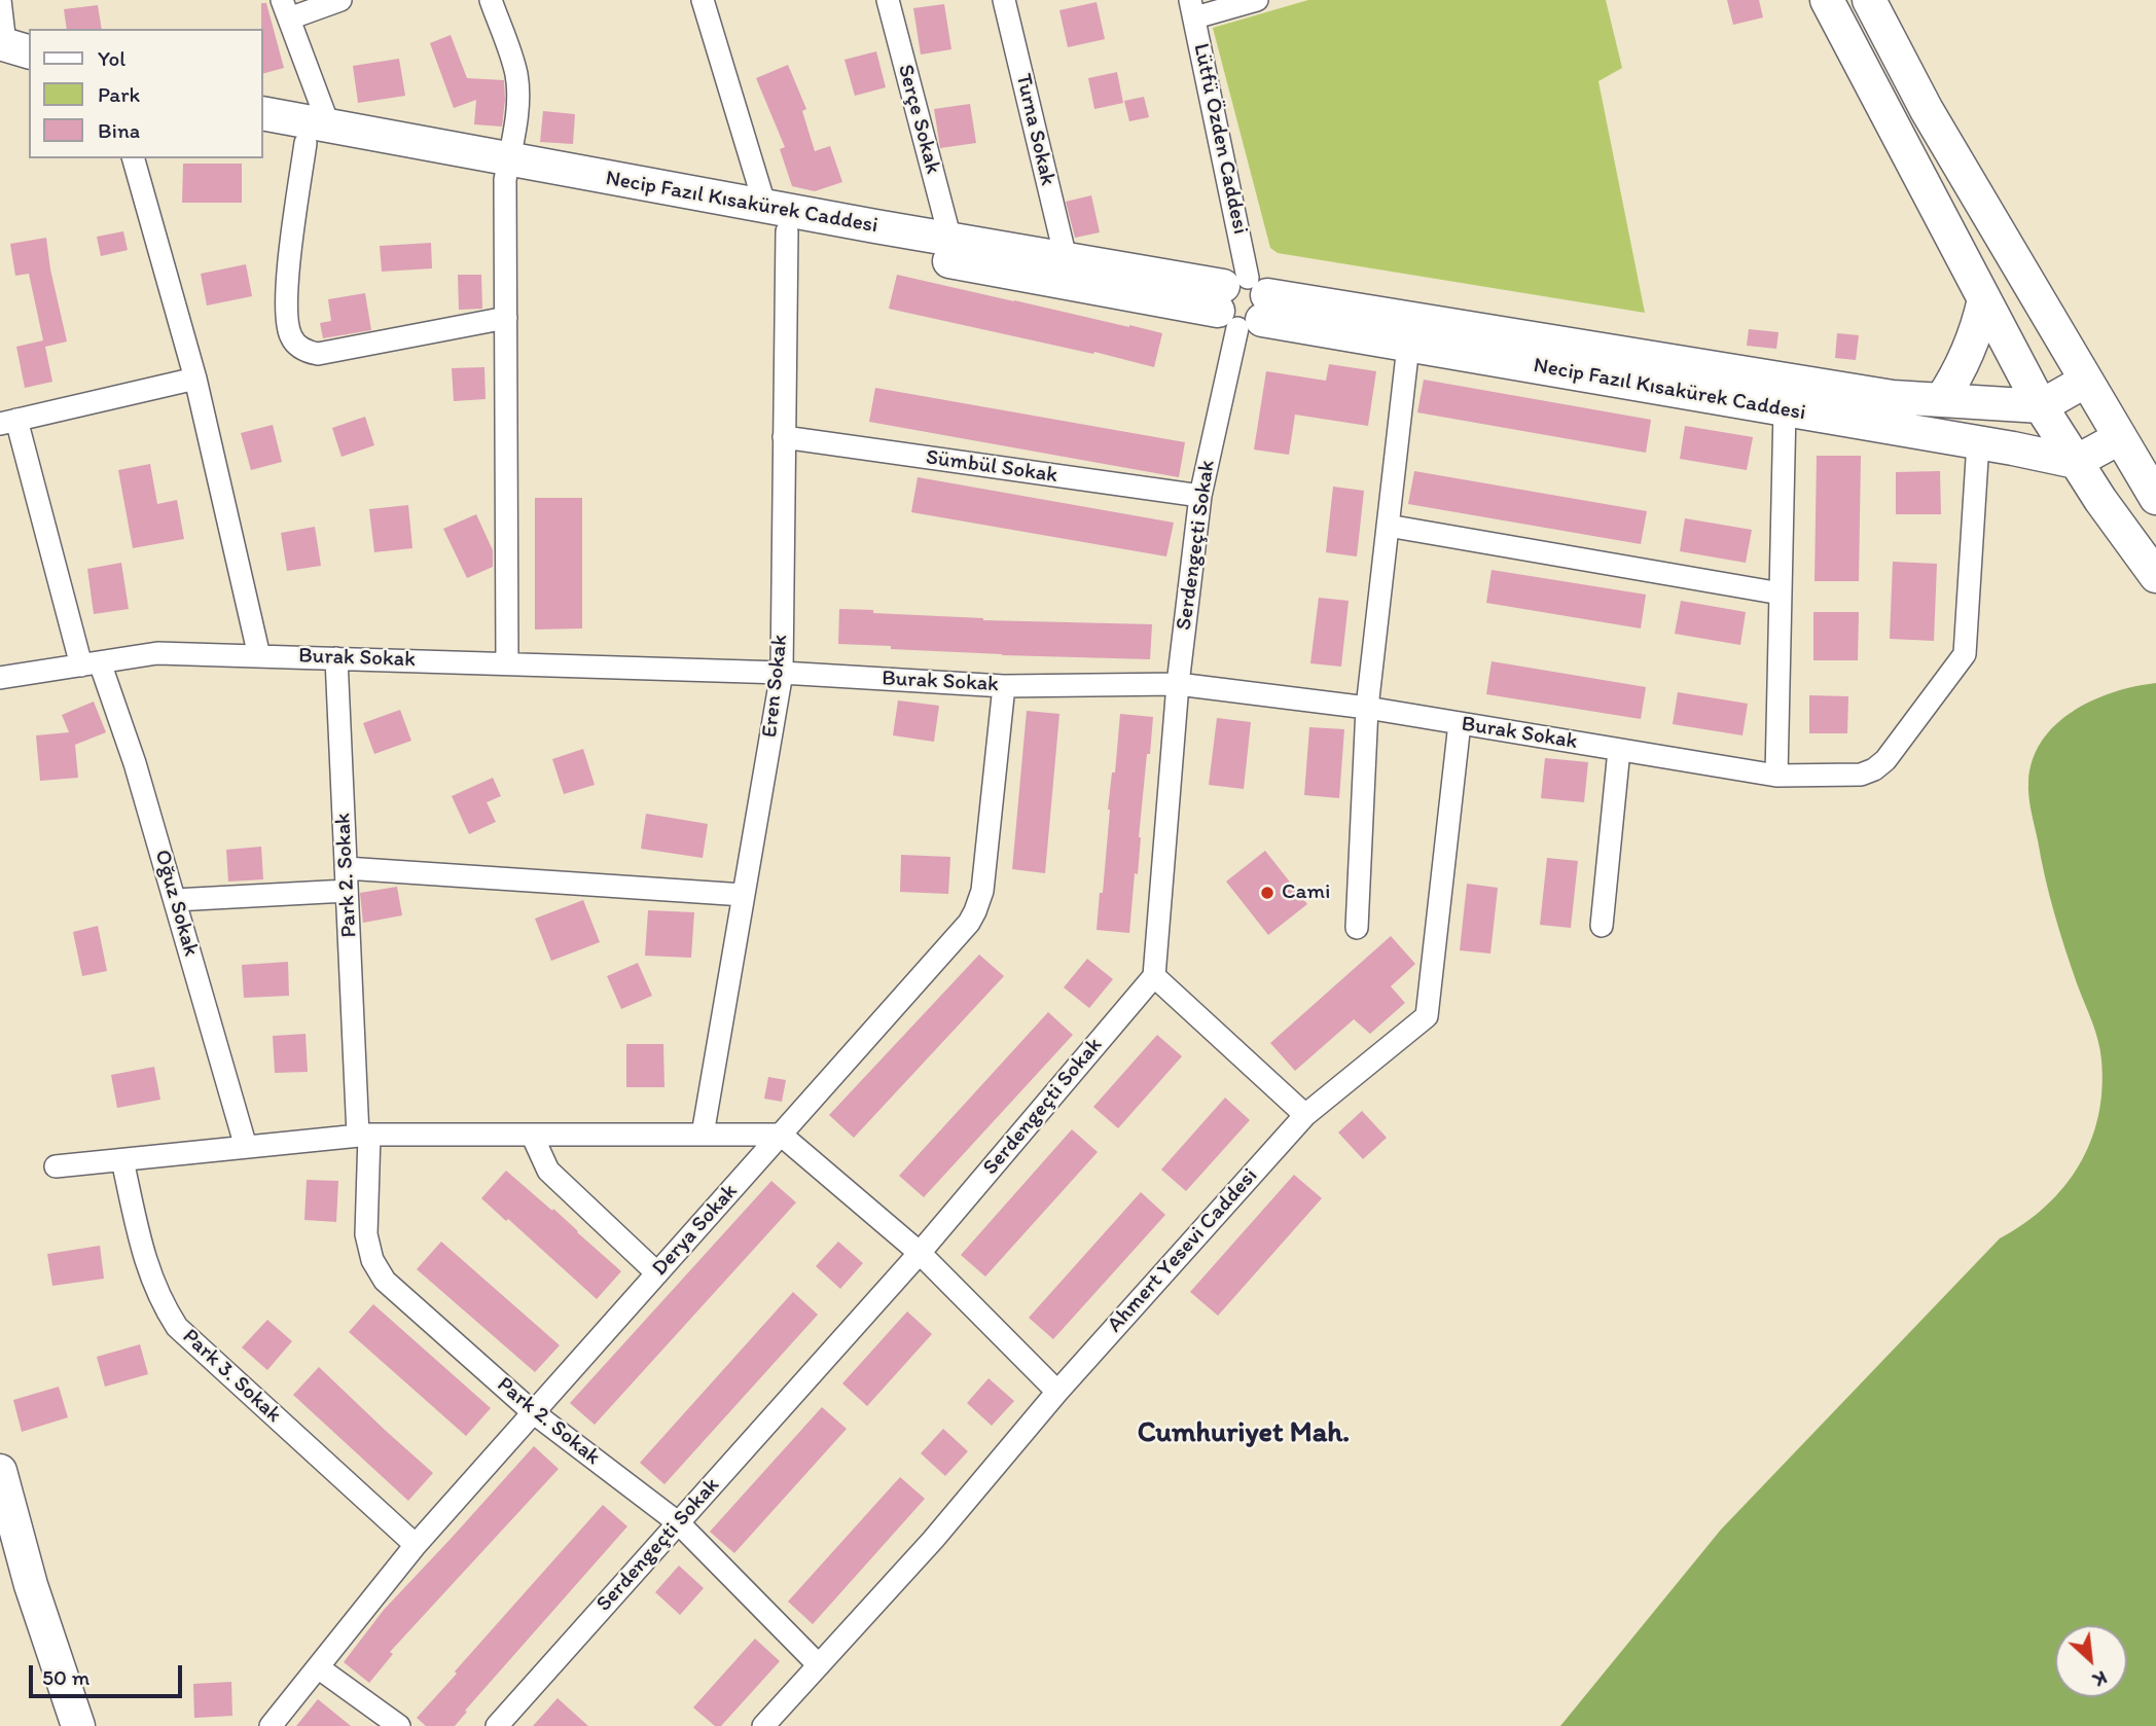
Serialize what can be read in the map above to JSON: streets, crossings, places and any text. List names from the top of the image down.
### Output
{
  "streets": {
    "street": [
      "Serçe Sokak",
      "Turna Sokak",
      "Lütfü Özden Caddesi",
      "Necip Fazıl Kısakürek Caddesi",
      "Sümbül Sokak",
      "Serdengeçti Sokak",
      "Burak Sokak",
      "Eren Sokak",
      "Park 2. Sokak",
      "Oğuz Sokak",
      "Derya Sokak",
      "Ahmert Yesevi Caddesi",
      "Park 3. Sokak"
    ]
  },
  "crossings": [
    ["Serçe Sokak", "Necip Fazıl Kısakürek Caddesi"],
    ["Turna Sokak", "Necip Fazıl Kısakürek Caddesi"],
    ["Lütfü Özden Caddesi", "Necip Fazıl Kısakürek Caddesi"],
    ["Lütfü Özden Caddesi", "Serdengeçti Sokak"],
    ["Necip Fazıl Kısakürek Caddesi", "Serdengeçti Sokak"],
    ["Necip Fazıl Kısakürek Caddesi", "Burak Sokak"],
    ["Necip Fazıl Kısakürek Caddesi", "Eren Sokak"],
    ["Sümbül Sokak", "Serdengeçti Sokak"],
    ["Sümbül Sokak", "Eren Sokak"],
    ["Serdengeçti Sokak", "Burak Sokak"],
    ["Serdengeçti Sokak", "Park 2. Sokak"],
    ["Burak Sokak", "Eren Sokak"],
    ["Burak Sokak", "Park 2. Sokak"],
    ["Burak Sokak", "Oğuz Sokak"],
    ["Burak Sokak", "Derya Sokak"],
    ["Burak Sokak", "Ahmert Yesevi Caddesi"],
    ["Park 2. Sokak", "Derya Sokak"],
    ["Park 2. Sokak", "Ahmert Yesevi Caddesi"],
    ["Derya Sokak", "Park 3. Sokak"]
  ],
  "districts": ["Cumhuriyet Mah."],
  "places": ["Cami"],
  "legend": ["Yol", "Park", "Bina"],
  "scale_bar": "50 m",
  "north": "bottom right"
}
